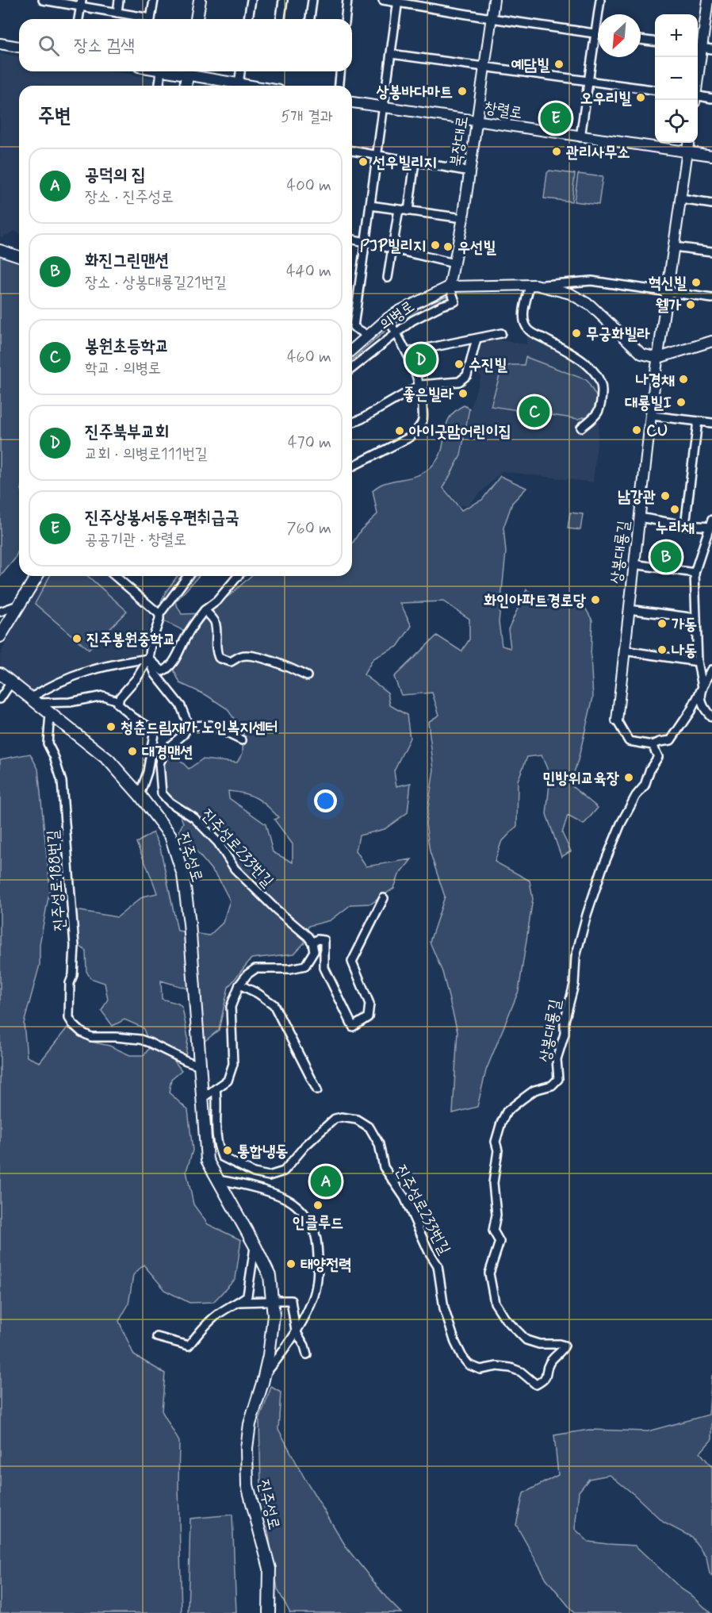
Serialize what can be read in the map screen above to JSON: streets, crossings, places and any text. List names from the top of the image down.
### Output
{
  "streets": {
    "main road": ["진주성로"],
    "street": [
      "창렬로",
      "북장대로",
      "의병로",
      "상봉대룡길",
      "진주성로233번길",
      "진주성로188번길"
    ]
  },
  "crossings": [
    ["창렬로", "북장대로"],
    ["창렬로", "상봉대룡길"],
    ["북장대로", "의병로"],
    ["의병로", "상봉대룡길"],
    ["상봉대룡길", "진주성로233번길"],
    ["진주성로", "진주성로188번길"]
  ],
  "places": [
    "예담빌",
    "상봉바다마트",
    "오우리빌",
    "관리사무소",
    "선우빌리지",
    "PJP빌리지",
    "우선빌",
    "혁신빌",
    "웰가",
    "무궁화빌라",
    "수진빌",
    "나경채",
    "좋은빌라",
    "대룡빌I",
    "CU",
    "아이굿맘어린이집",
    "남강관",
    "누리채",
    "화인아파트경로당",
    "가동",
    "진주봉원중학교",
    "나동",
    "청춘드림재가 노인복지센터",
    "대경맨션",
    "민방위교육장",
    "통합냉동",
    "인클루드",
    "태양전력"
  ],
  "north": "bottom left",
  "page": {
    "map_buttons": ["+", "−"],
    "search": "장소 검색",
    "heading": ["주변", "5개 결과"],
    "pins": [
      "E",
      "D",
      "C",
      "B",
      "A"
    ],
    "list": [
      {
        "mark": "A",
        "name": "공덕의 집",
        "note": "장소 · 진주성로",
        "value": "400 m"
      },
      {
        "mark": "B",
        "name": "화진그린맨션",
        "note": "장소 · 상봉대룡길21번길",
        "value": "440 m"
      },
      {
        "mark": "C",
        "name": "봉원초등학교",
        "note": "학교 · 의병로",
        "value": "460 m"
      },
      {
        "mark": "D",
        "name": "진주북부교회",
        "note": "교회 · 의병로111번길",
        "value": "470 m"
      },
      {
        "mark": "E",
        "name": "진주상봉서동우편취급국",
        "note": "공공기관 · 창렬로",
        "value": "760 m"
      }
    ]
  }
}
